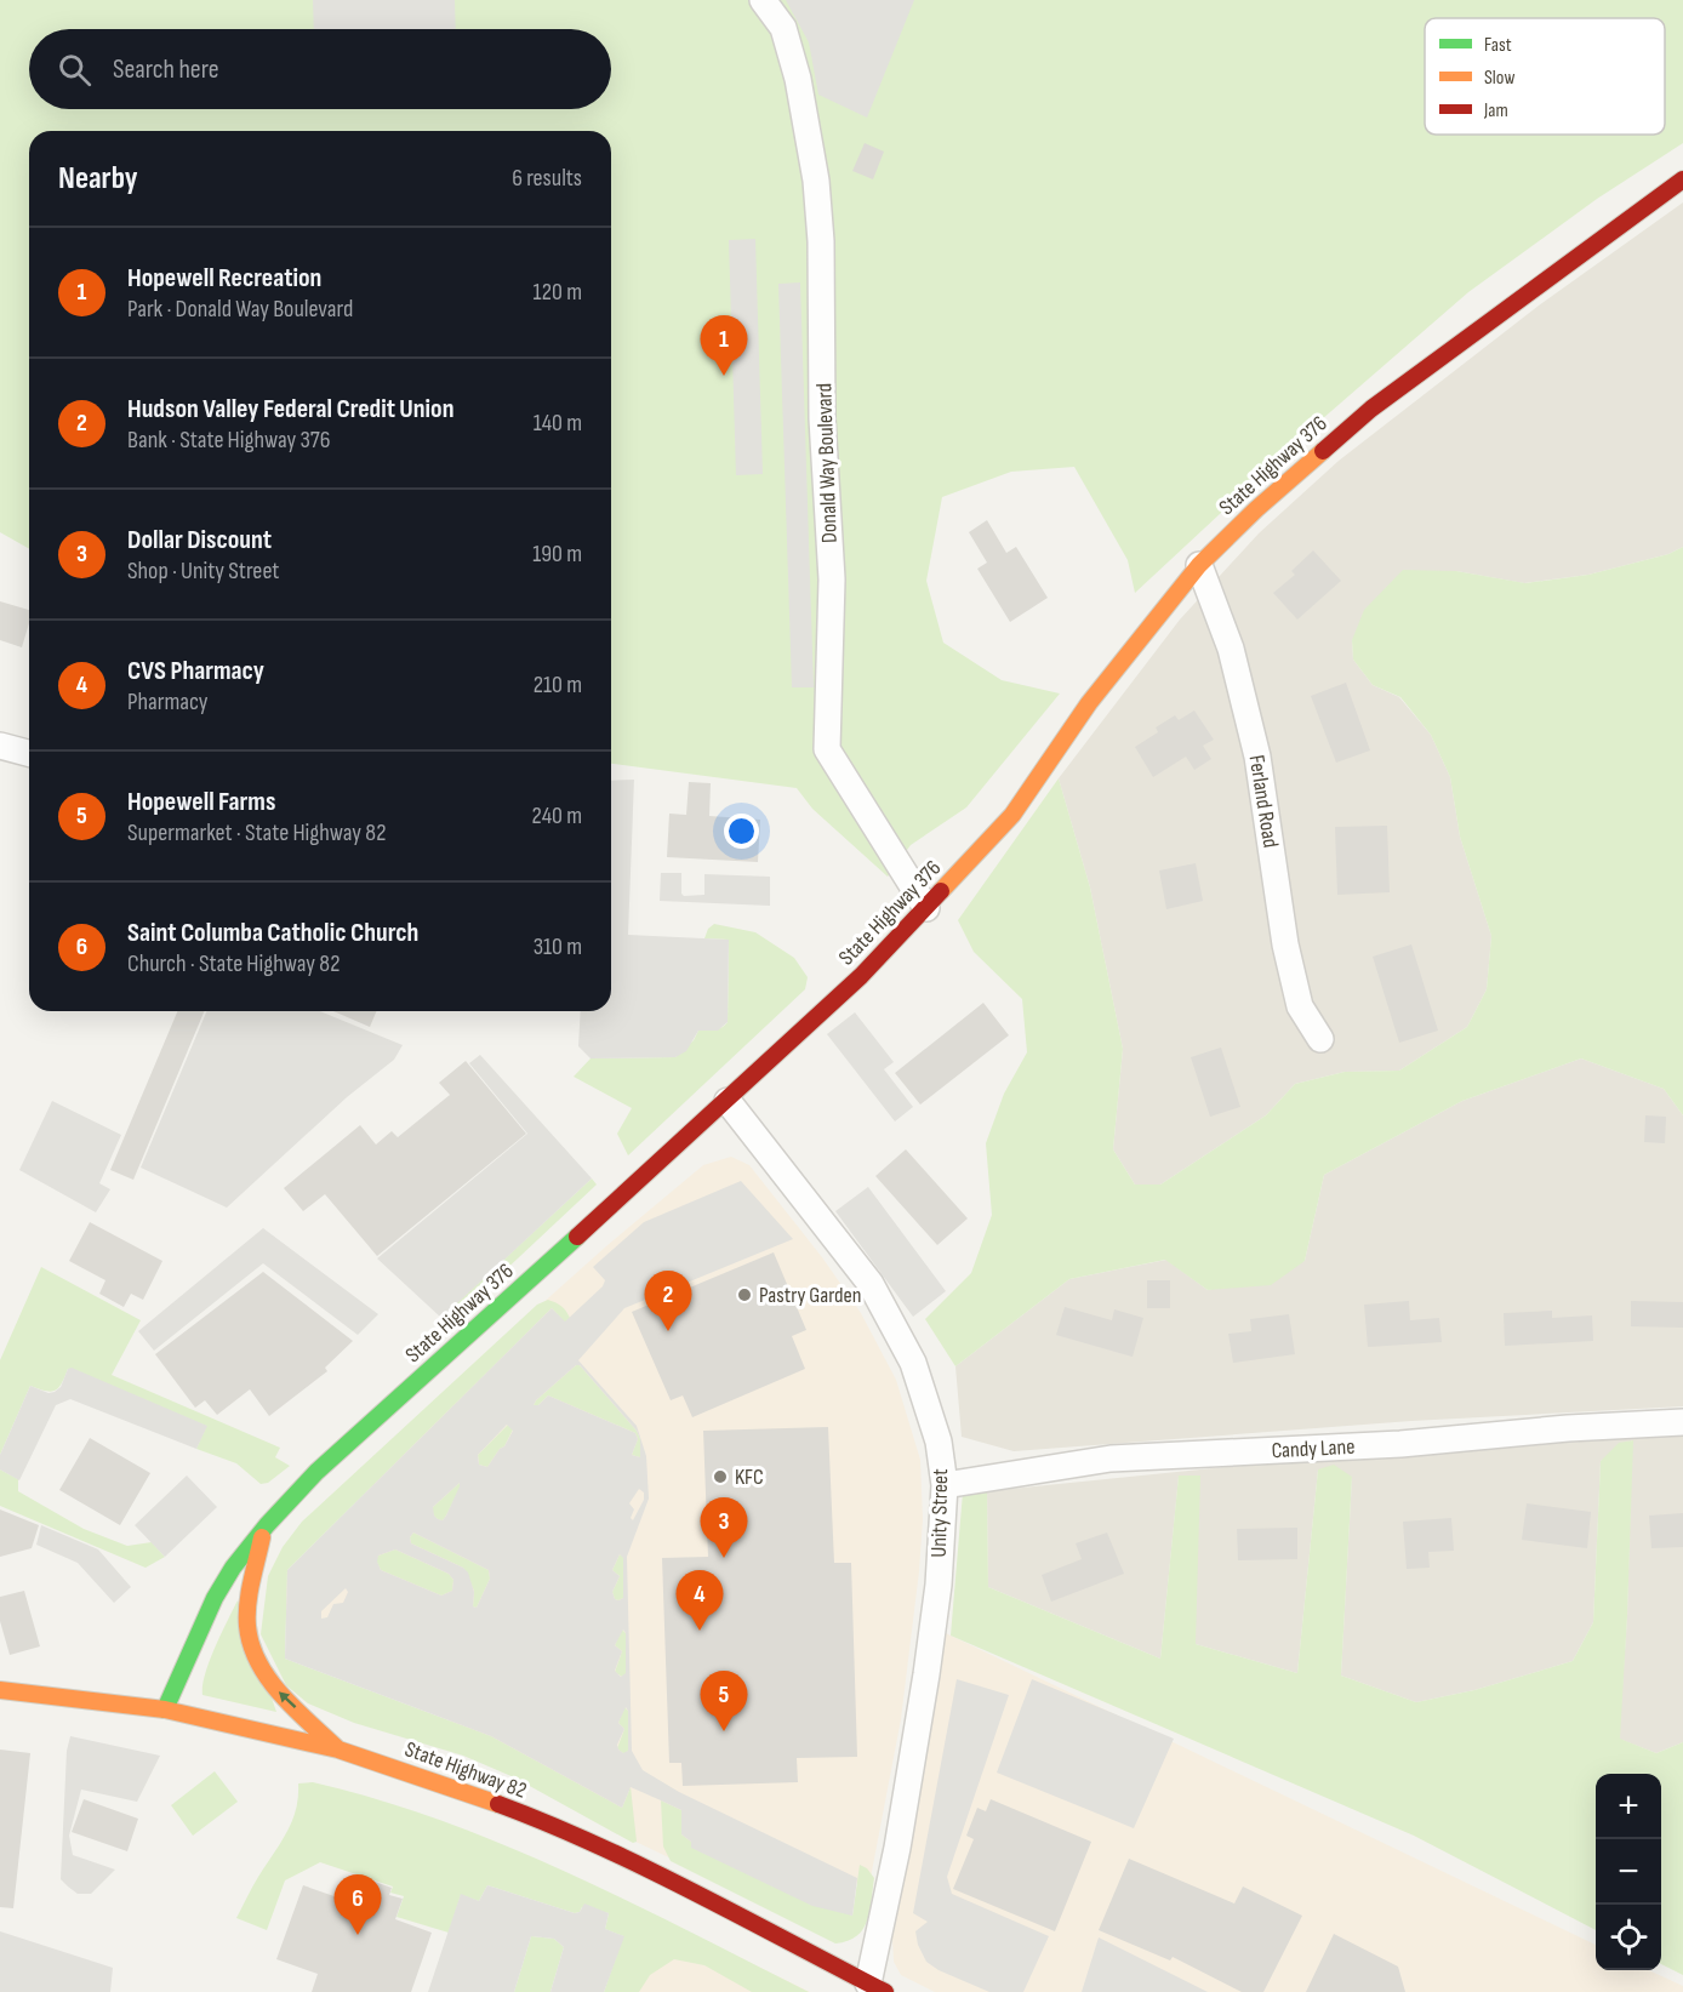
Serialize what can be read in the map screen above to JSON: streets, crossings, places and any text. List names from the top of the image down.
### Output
{
  "streets": {
    "main road": ["State Highway 376", "State Highway 82"],
    "street": [
      "Donald Way Boulevard",
      "Ferland Road",
      "Candy Lane",
      "Unity Street"
    ]
  },
  "crossings": [
    ["Donald Way Boulevard", "State Highway 376"],
    ["State Highway 376", "Ferland Road"],
    ["State Highway 376", "Unity Street"],
    ["State Highway 376", "State Highway 82"],
    ["Candy Lane", "Unity Street"],
    ["Unity Street", "State Highway 82"]
  ],
  "places": ["Pastry Garden", "KFC"],
  "legend": ["Fast", "Slow", "Jam"],
  "page": {
    "search": "Search here",
    "heading": ["Nearby", "6 results"],
    "list": [
      {
        "mark": "1",
        "name": "Hopewell Recreation",
        "note": "Park · Donald Way Boulevard",
        "value": "120 m"
      },
      {
        "mark": "2",
        "name": "Hudson Valley Federal Credit Union",
        "note": "Bank · State Highway 376",
        "value": "140 m"
      },
      {
        "mark": "3",
        "name": "Dollar Discount",
        "note": "Shop · Unity Street",
        "value": "190 m"
      },
      {
        "mark": "4",
        "name": "CVS Pharmacy",
        "note": "Pharmacy",
        "value": "210 m"
      },
      {
        "mark": "5",
        "name": "Hopewell Farms",
        "note": "Supermarket · State Highway 82",
        "value": "240 m"
      },
      {
        "mark": "6",
        "name": "Saint Columba Catholic Church",
        "note": "Church · State Highway 82",
        "value": "310 m"
      }
    ],
    "pins": [
      "1",
      "2",
      "3",
      "4",
      "5",
      "6"
    ],
    "map_buttons": ["+", "−"]
  }
}
